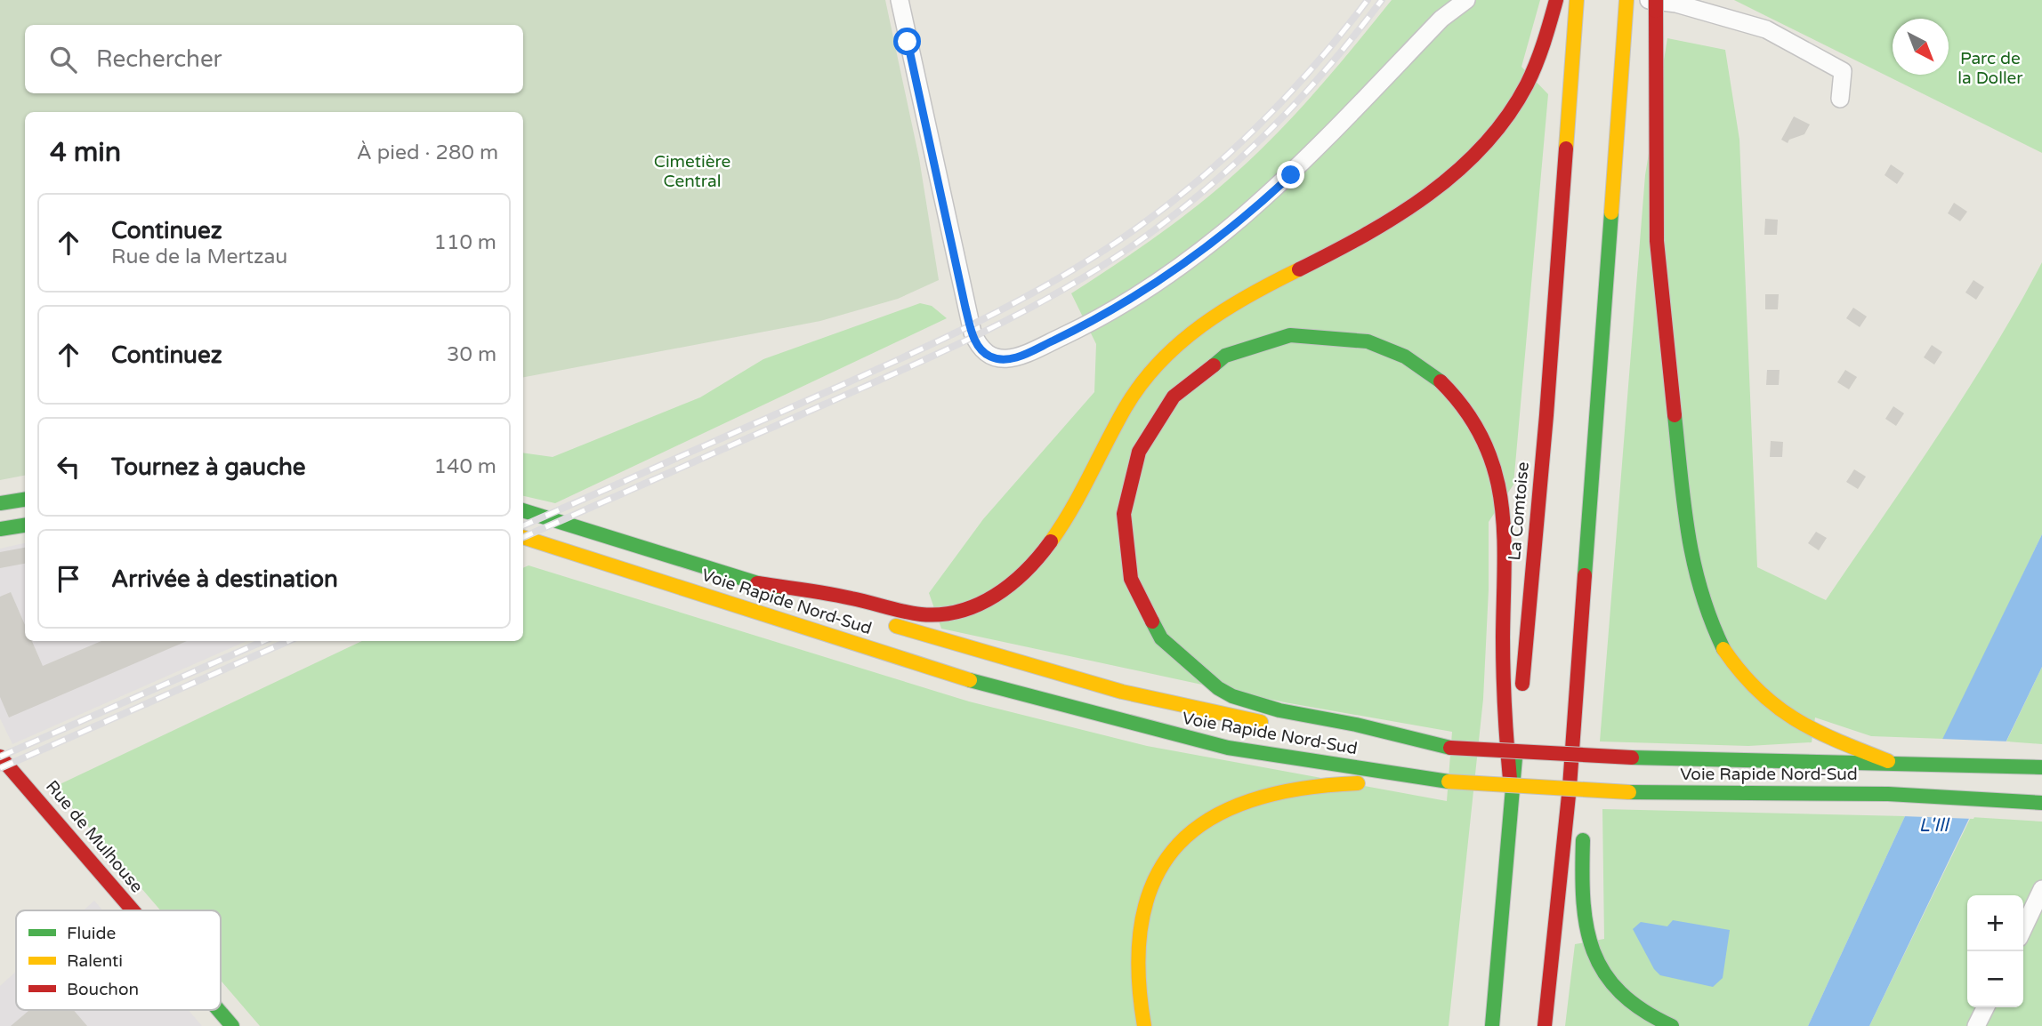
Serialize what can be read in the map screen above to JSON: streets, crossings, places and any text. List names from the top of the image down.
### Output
{
  "streets": {
    "main road": ["La Comtoise", "Voie Rapide Nord-Sud", "Rue de Mulhouse"]
  },
  "water": ["L'Ill"],
  "parks": ["Parc de la Doller", "Cimetière Central"],
  "legend": ["Fluide", "Ralenti", "Bouchon"],
  "north": "bottom right",
  "page": {
    "search": "Rechercher",
    "heading": ["4 min", "À pied · 280 m"],
    "list": [
      ["Continuez", "Rue de la Mertzau", "110 m"],
      ["Continuez", "30 m"],
      ["Tournez à gauche", "140 m"],
      "Arrivée à destination"
    ],
    "map_buttons": ["+", "−"]
  }
}
